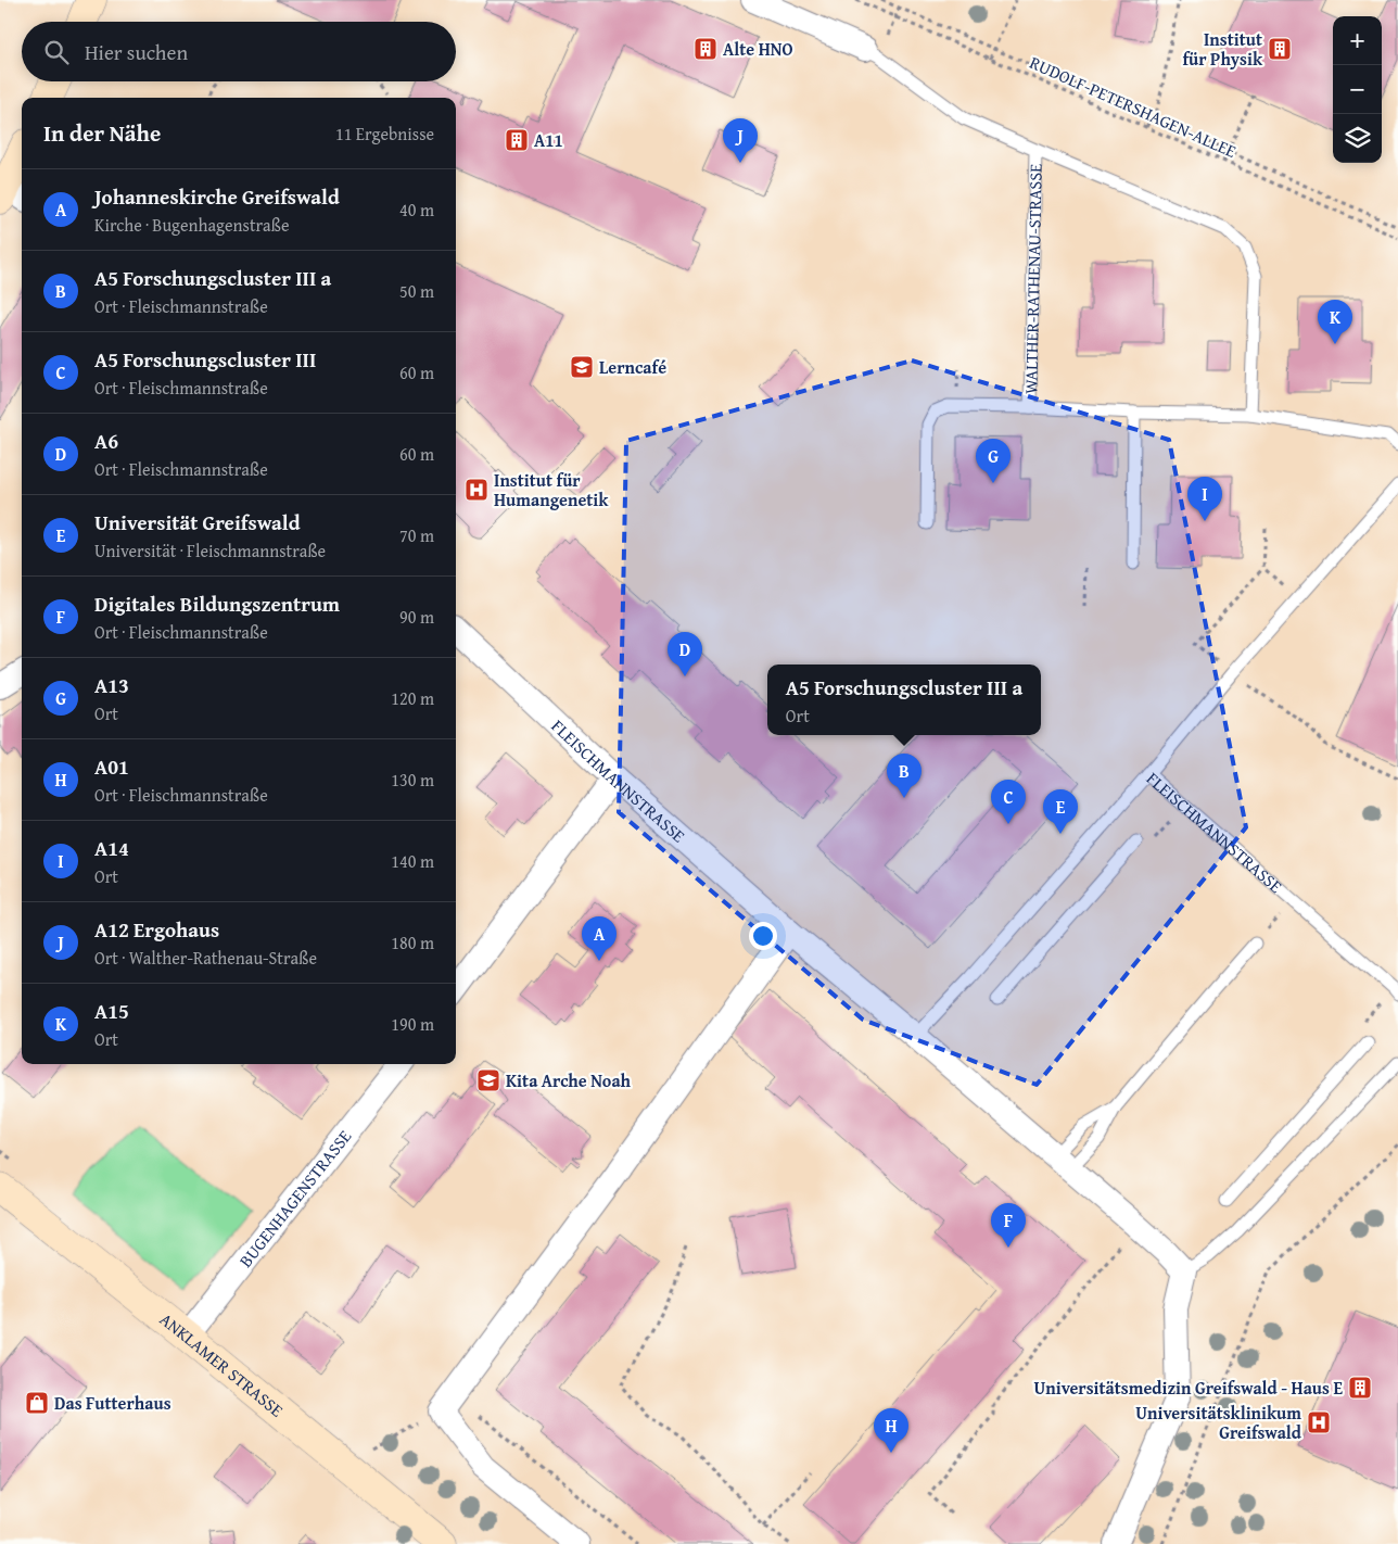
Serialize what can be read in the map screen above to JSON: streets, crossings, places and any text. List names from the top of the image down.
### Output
{
  "streets": {
    "main road": ["ANKLAMER STRASSE"],
    "street": ["WALTHER-RATHENAU-STRASSE", "FLEISCHMANNSTRASSE", "BUGENHAGENSTRASSE"],
    "path": ["RUDOLF-PETERSHAGEN-ALLEE"]
  },
  "crossings": [
    ["BUGENHAGENSTRASSE", "ANKLAMER STRASSE"]
  ],
  "places": {
    "building": [
      "Alte HNO",
      "Institut für Physik",
      "A11",
      "Universitätsmedizin Greifswald - Haus E"
    ],
    "school or university": ["Lerncafé", "Kita Arche Noah"],
    "hospital": ["Institut für Humangenetik", "Universitätsklinikum Greifswald"],
    "shop": ["Das Futterhaus"]
  },
  "page": {
    "map_buttons": ["+", "−"],
    "search": "Hier suchen",
    "heading": ["In der Nähe", "11 Ergebnisse"],
    "pins": [
      "J",
      "K",
      "G",
      "I",
      "D",
      "B",
      "C",
      "E",
      "A",
      "F",
      "H"
    ],
    "list": [
      {
        "mark": "A",
        "name": "Johanneskirche Greifswald",
        "note": "Kirche · Bugenhagenstraße",
        "value": "40 m"
      },
      {
        "mark": "B",
        "name": "A5 Forschungscluster III a",
        "note": "Ort · Fleischmannstraße",
        "value": "50 m"
      },
      {
        "mark": "C",
        "name": "A5 Forschungscluster III",
        "note": "Ort · Fleischmannstraße",
        "value": "60 m"
      },
      {
        "mark": "D",
        "name": "A6",
        "note": "Ort · Fleischmannstraße",
        "value": "60 m"
      },
      {
        "mark": "E",
        "name": "Universität Greifswald",
        "note": "Universität · Fleischmannstraße",
        "value": "70 m"
      },
      {
        "mark": "F",
        "name": "Digitales Bildungszentrum",
        "note": "Ort · Fleischmannstraße",
        "value": "90 m"
      },
      {
        "mark": "G",
        "name": "A13",
        "note": "Ort",
        "value": "120 m"
      },
      {
        "mark": "H",
        "name": "A01",
        "note": "Ort · Fleischmannstraße",
        "value": "130 m"
      },
      {
        "mark": "I",
        "name": "A14",
        "note": "Ort",
        "value": "140 m"
      },
      {
        "mark": "J",
        "name": "A12 Ergohaus",
        "note": "Ort · Walther-Rathenau-Straße",
        "value": "180 m"
      },
      {
        "mark": "K",
        "name": "A15",
        "note": "Ort",
        "value": "190 m"
      }
    ],
    "popup": ["A5 Forschungscluster III a", "Ort"]
  }
}
